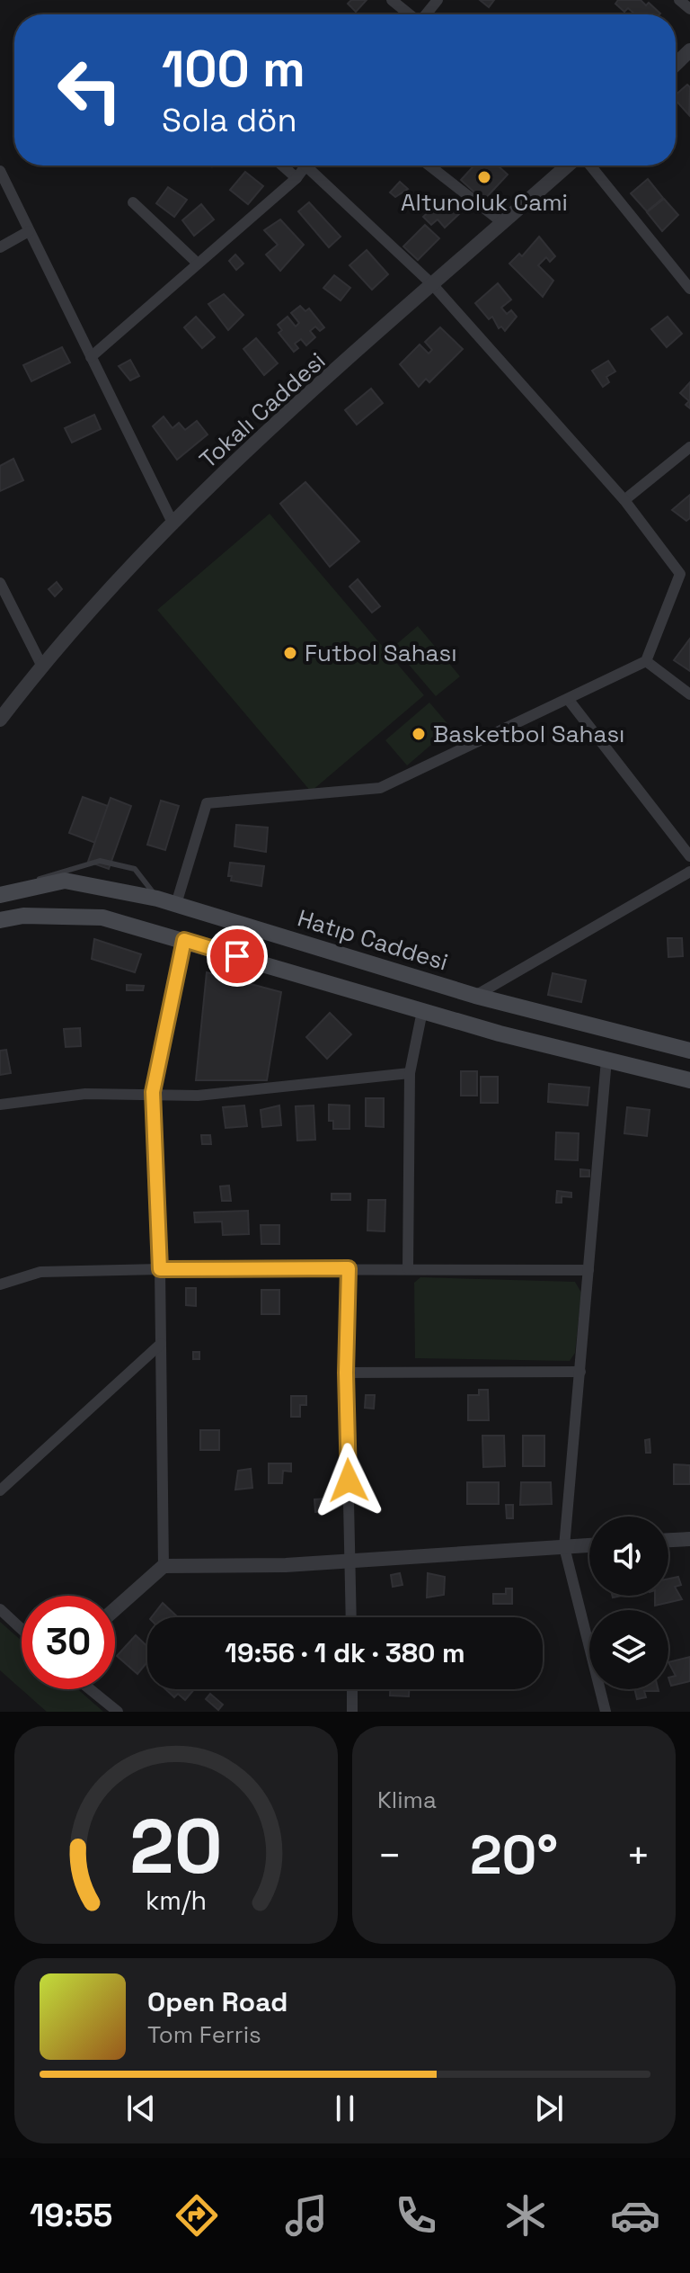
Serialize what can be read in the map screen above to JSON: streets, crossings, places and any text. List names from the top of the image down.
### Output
{
  "streets": {
    "main road": ["Hatıp Caddesi"],
    "street": ["Tokalı Caddesi"]
  },
  "places": ["Altunoluk Cami", "Futbol Sahası", "Basketbol Sahası"],
  "page": {
    "turn": ["100 m", "Sola dön"],
    "limit": "30",
    "trip": "19:56 · 1 dk · 380 m",
    "tile": "Klima",
    "heat": ["−", "20°", "+"],
    "song": ["Open Road", "Tom Ferris"],
    "tabs": "19:55",
    "gauge": ["20", "km/h"]
  }
}
